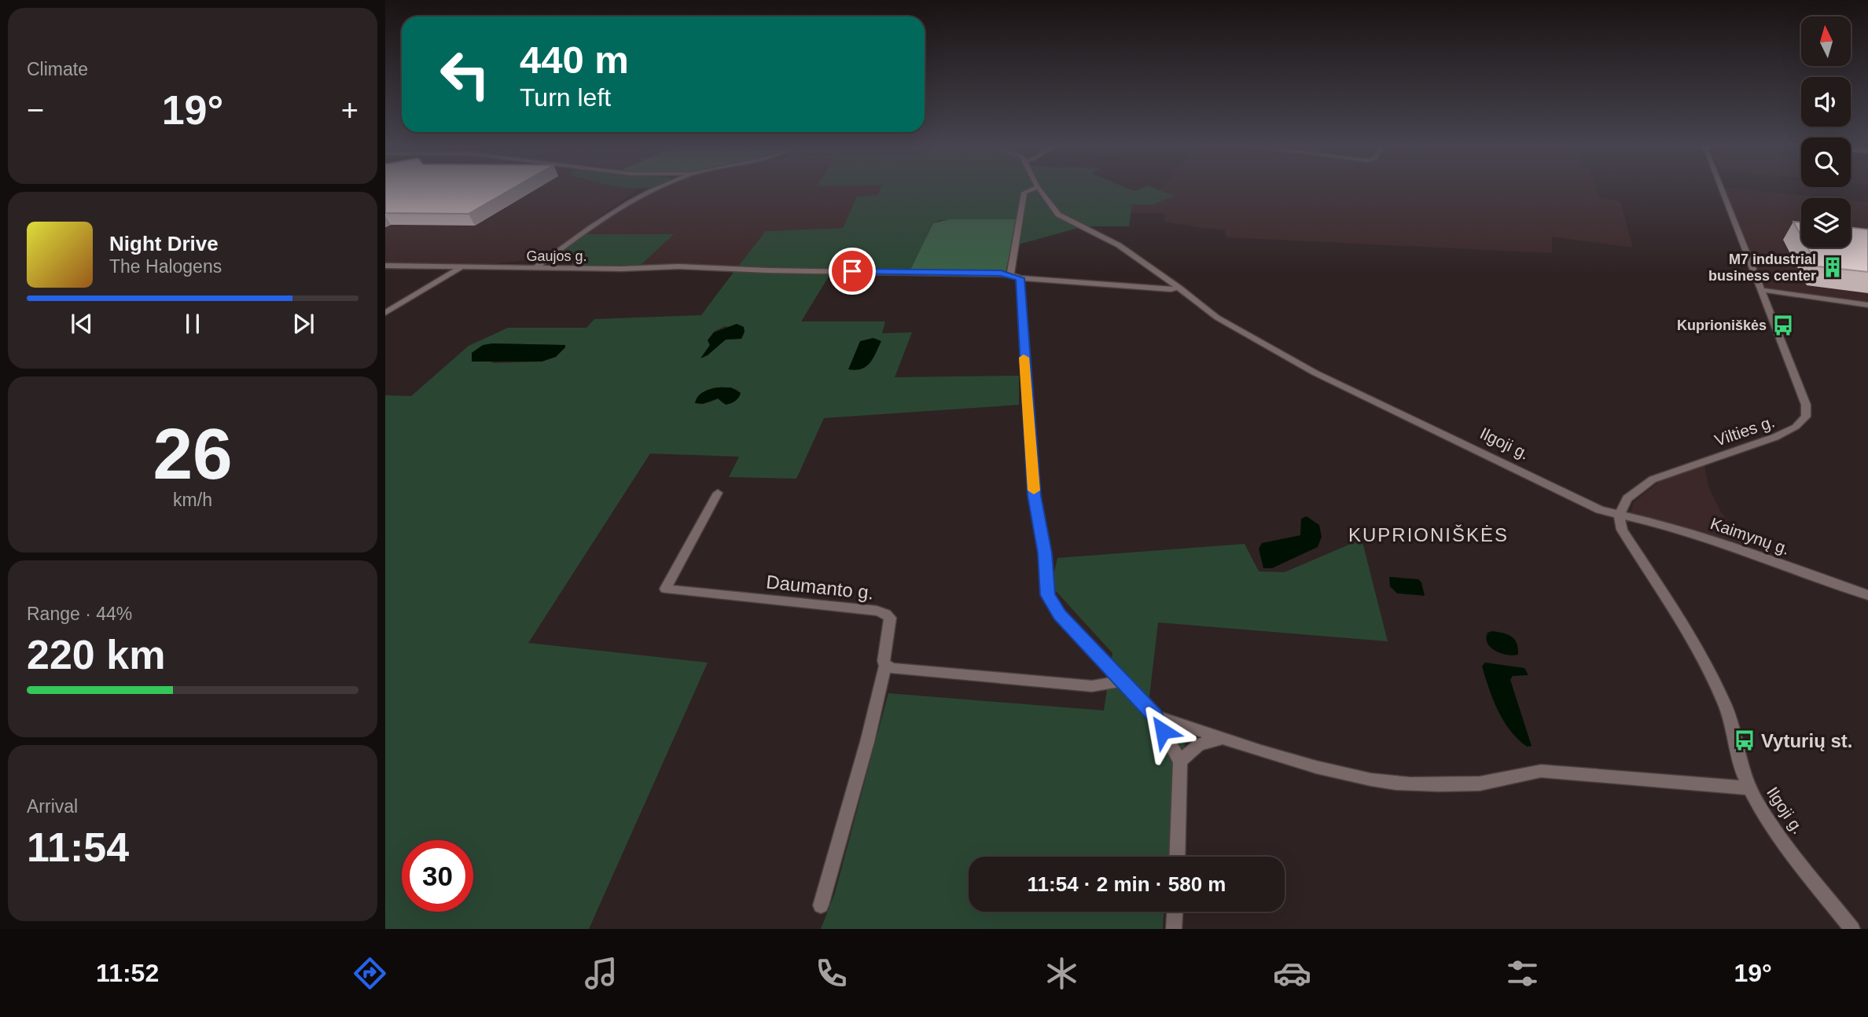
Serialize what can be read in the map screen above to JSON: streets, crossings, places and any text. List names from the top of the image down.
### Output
{
  "streets": {
    "street": [
      "Gaujos g.",
      "Vilties g.",
      "Ilgoji g.",
      "Kaimynų g.",
      "Daumanto g."
    ]
  },
  "crossings": [
    ["Gaujos g.", "Ilgoji g."],
    ["Vilties g.", "Ilgoji g."],
    ["Vilties g.", "Kaimynų g."],
    ["Ilgoji g.", "Kaimynų g."]
  ],
  "districts": ["KUPRIONIŠKĖS"],
  "places": {
    "building": ["M7 industrial business center"],
    "bus stop": ["Kuprioniškės", "Vyturių st."]
  },
  "north": "top",
  "page": {
    "tile": [
      "Climate",
      ["26", "km/h"],
      ["Range · 44%", "220 km"],
      ["Arrival", "11:54"]
    ],
    "turn": ["440 m", "Turn left"],
    "heat": ["−", "19°", "+"],
    "song": ["Night Drive", "The Halogens"],
    "limit": "30",
    "trip": "11:54 · 2 min · 580 m",
    "tabs": ["11:52", "19°"]
  }
}
